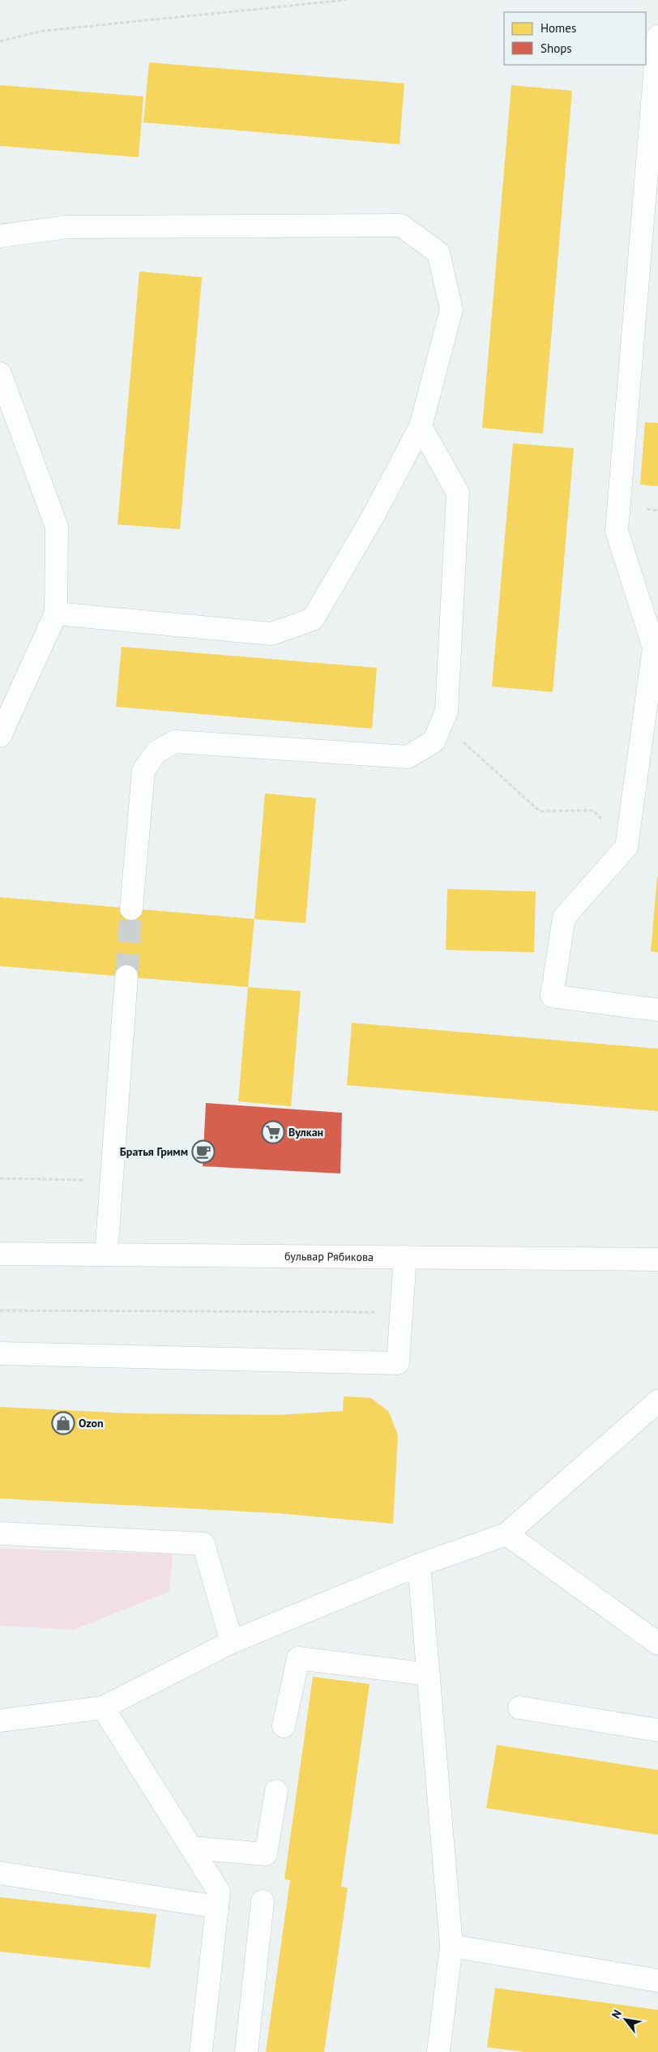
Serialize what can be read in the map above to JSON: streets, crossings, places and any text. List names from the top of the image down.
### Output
{
  "streets": {
    "street": ["бульвар Рябикова"]
  },
  "places": {
    "supermarket": ["Вулкан"],
    "cafe": ["Братья Гримм"],
    "shop": ["Ozon"]
  },
  "legend": ["Homes", "Shops"],
  "north": "top left"
}
